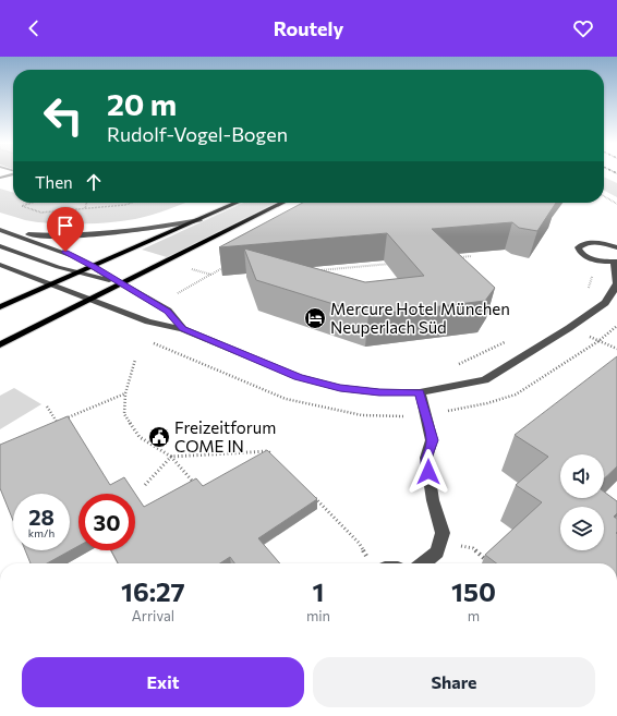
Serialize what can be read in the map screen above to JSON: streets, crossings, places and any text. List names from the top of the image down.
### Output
{
  "places": {
    "hotel": ["Mercure Hotel München Neuperlach Süd"],
    "public building": ["Freizeitforum COME IN"]
  },
  "page": {
    "header": "Routely",
    "turn": ["20 m", "Rudolf-Vogel-Bogen"],
    "then": "Then",
    "speed": "28 km/h",
    "limit": "30",
    "eta": [
      "16:27",
      "Arrival",
      "1",
      "min",
      "150",
      "m"
    ],
    "buttons": ["Exit", "Share"]
  }
}
